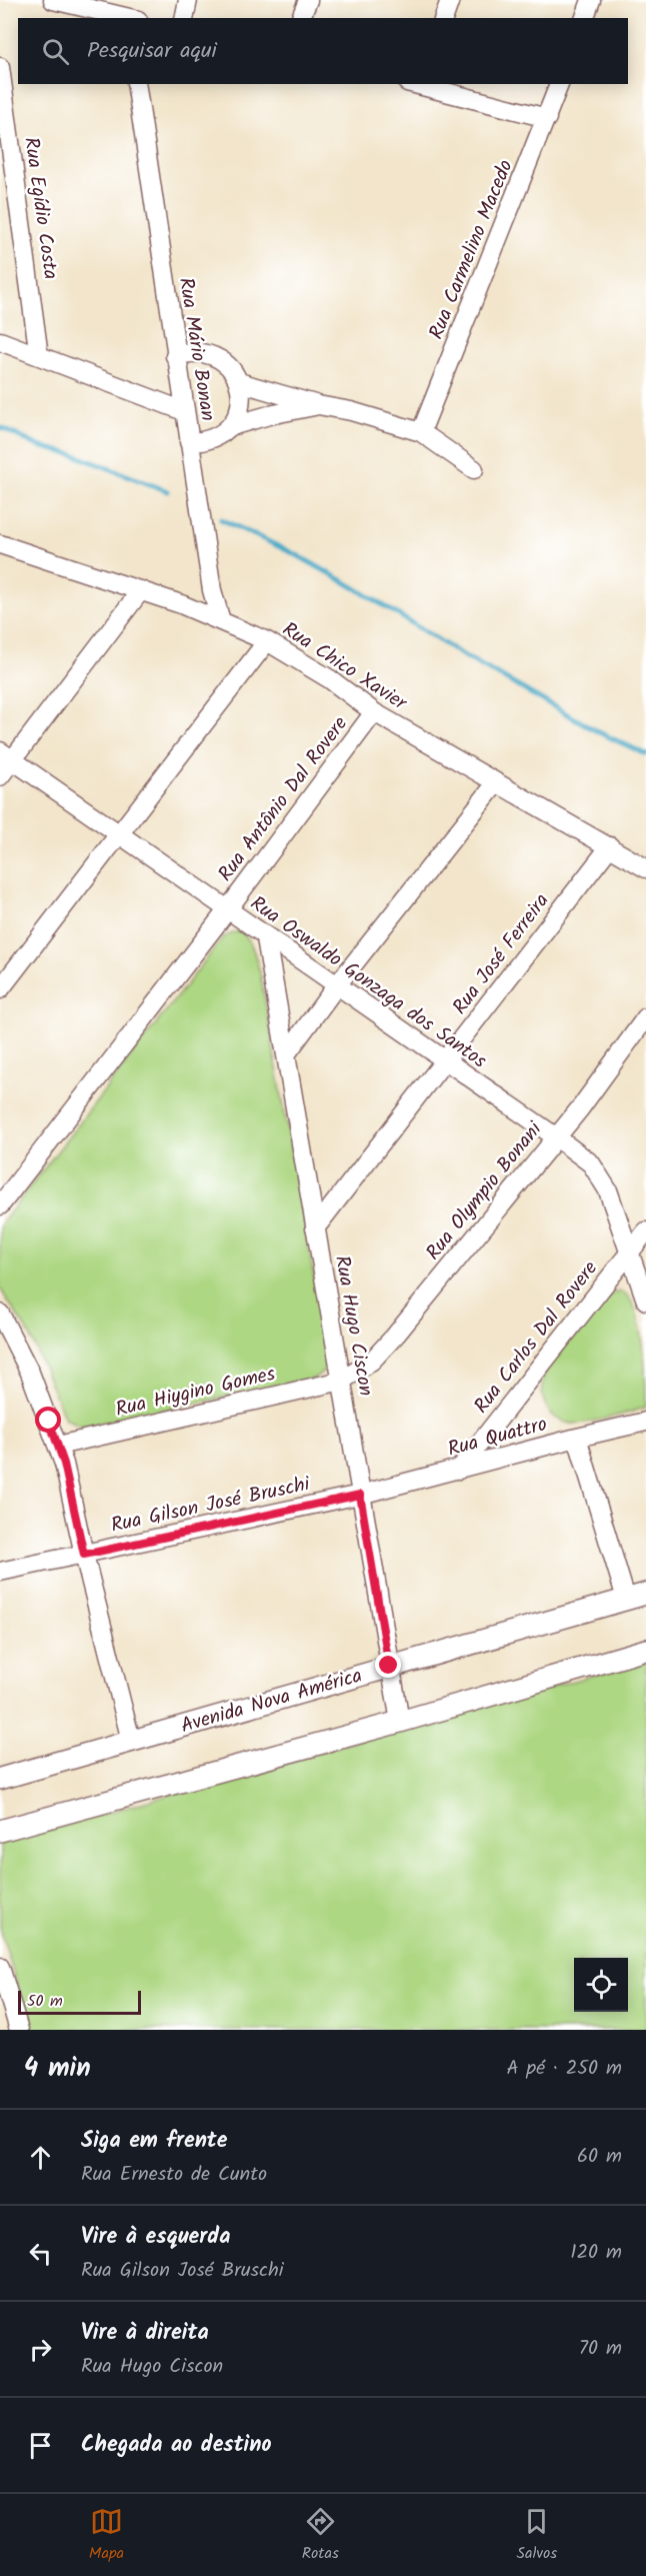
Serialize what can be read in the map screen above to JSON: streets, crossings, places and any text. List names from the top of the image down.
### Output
{
  "streets": {
    "street": [
      "Rua Egídio Costa",
      "Rua Carmelino Macedo",
      "Rua Mário Bonan",
      "Rua Chico Xavier",
      "Rua Antônio Dal Rovere",
      "Rua José Ferreira",
      "Rua Oswaldo Gonzaga dos Santos",
      "Rua Olympio Bonani",
      "Rua Hugo Ciscon",
      "Rua Carlos Dal Rovere",
      "Rua Hiygino Gomes",
      "Rua Quattro",
      "Rua Gilson José Bruschi",
      "Avenida Nova América"
    ]
  },
  "crossings": [
    ["Rua Mário Bonan", "Rua Chico Xavier"],
    ["Rua Chico Xavier", "Rua Antônio Dal Rovere"],
    ["Rua Chico Xavier", "Rua José Ferreira"],
    ["Rua Antônio Dal Rovere", "Rua Oswaldo Gonzaga dos Santos"],
    ["Rua José Ferreira", "Rua Oswaldo Gonzaga dos Santos"],
    ["Rua José Ferreira", "Rua Hugo Ciscon"],
    ["Rua Oswaldo Gonzaga dos Santos", "Rua Olympio Bonani"],
    ["Rua Oswaldo Gonzaga dos Santos", "Rua Hugo Ciscon"],
    ["Rua Oswaldo Gonzaga dos Santos", "Rua Carlos Dal Rovere"],
    ["Rua Olympio Bonani", "Rua Hugo Ciscon"],
    ["Rua Olympio Bonani", "Rua Hiygino Gomes"],
    ["Rua Hugo Ciscon", "Rua Hiygino Gomes"],
    ["Rua Hugo Ciscon", "Rua Quattro"],
    ["Rua Hugo Ciscon", "Rua Gilson José Bruschi"],
    ["Rua Hugo Ciscon", "Avenida Nova América"],
    ["Rua Carlos Dal Rovere", "Rua Quattro"],
    ["Rua Quattro", "Rua Gilson José Bruschi"]
  ],
  "scale_bar": "50 m",
  "page": {
    "search": "Pesquisar aqui",
    "scale": "50 m",
    "heading": ["4 min", "A pé · 250 m"],
    "list": [
      ["Siga em frente", "Rua Ernesto de Cunto", "60 m"],
      ["Vire à esquerda", "Rua Gilson José Bruschi", "120 m"],
      ["Vire à direita", "Rua Hugo Ciscon", "70 m"],
      "Chegada ao destino"
    ],
    "nav": ["Mapa", "Rotas", "Salvos"]
  }
}
